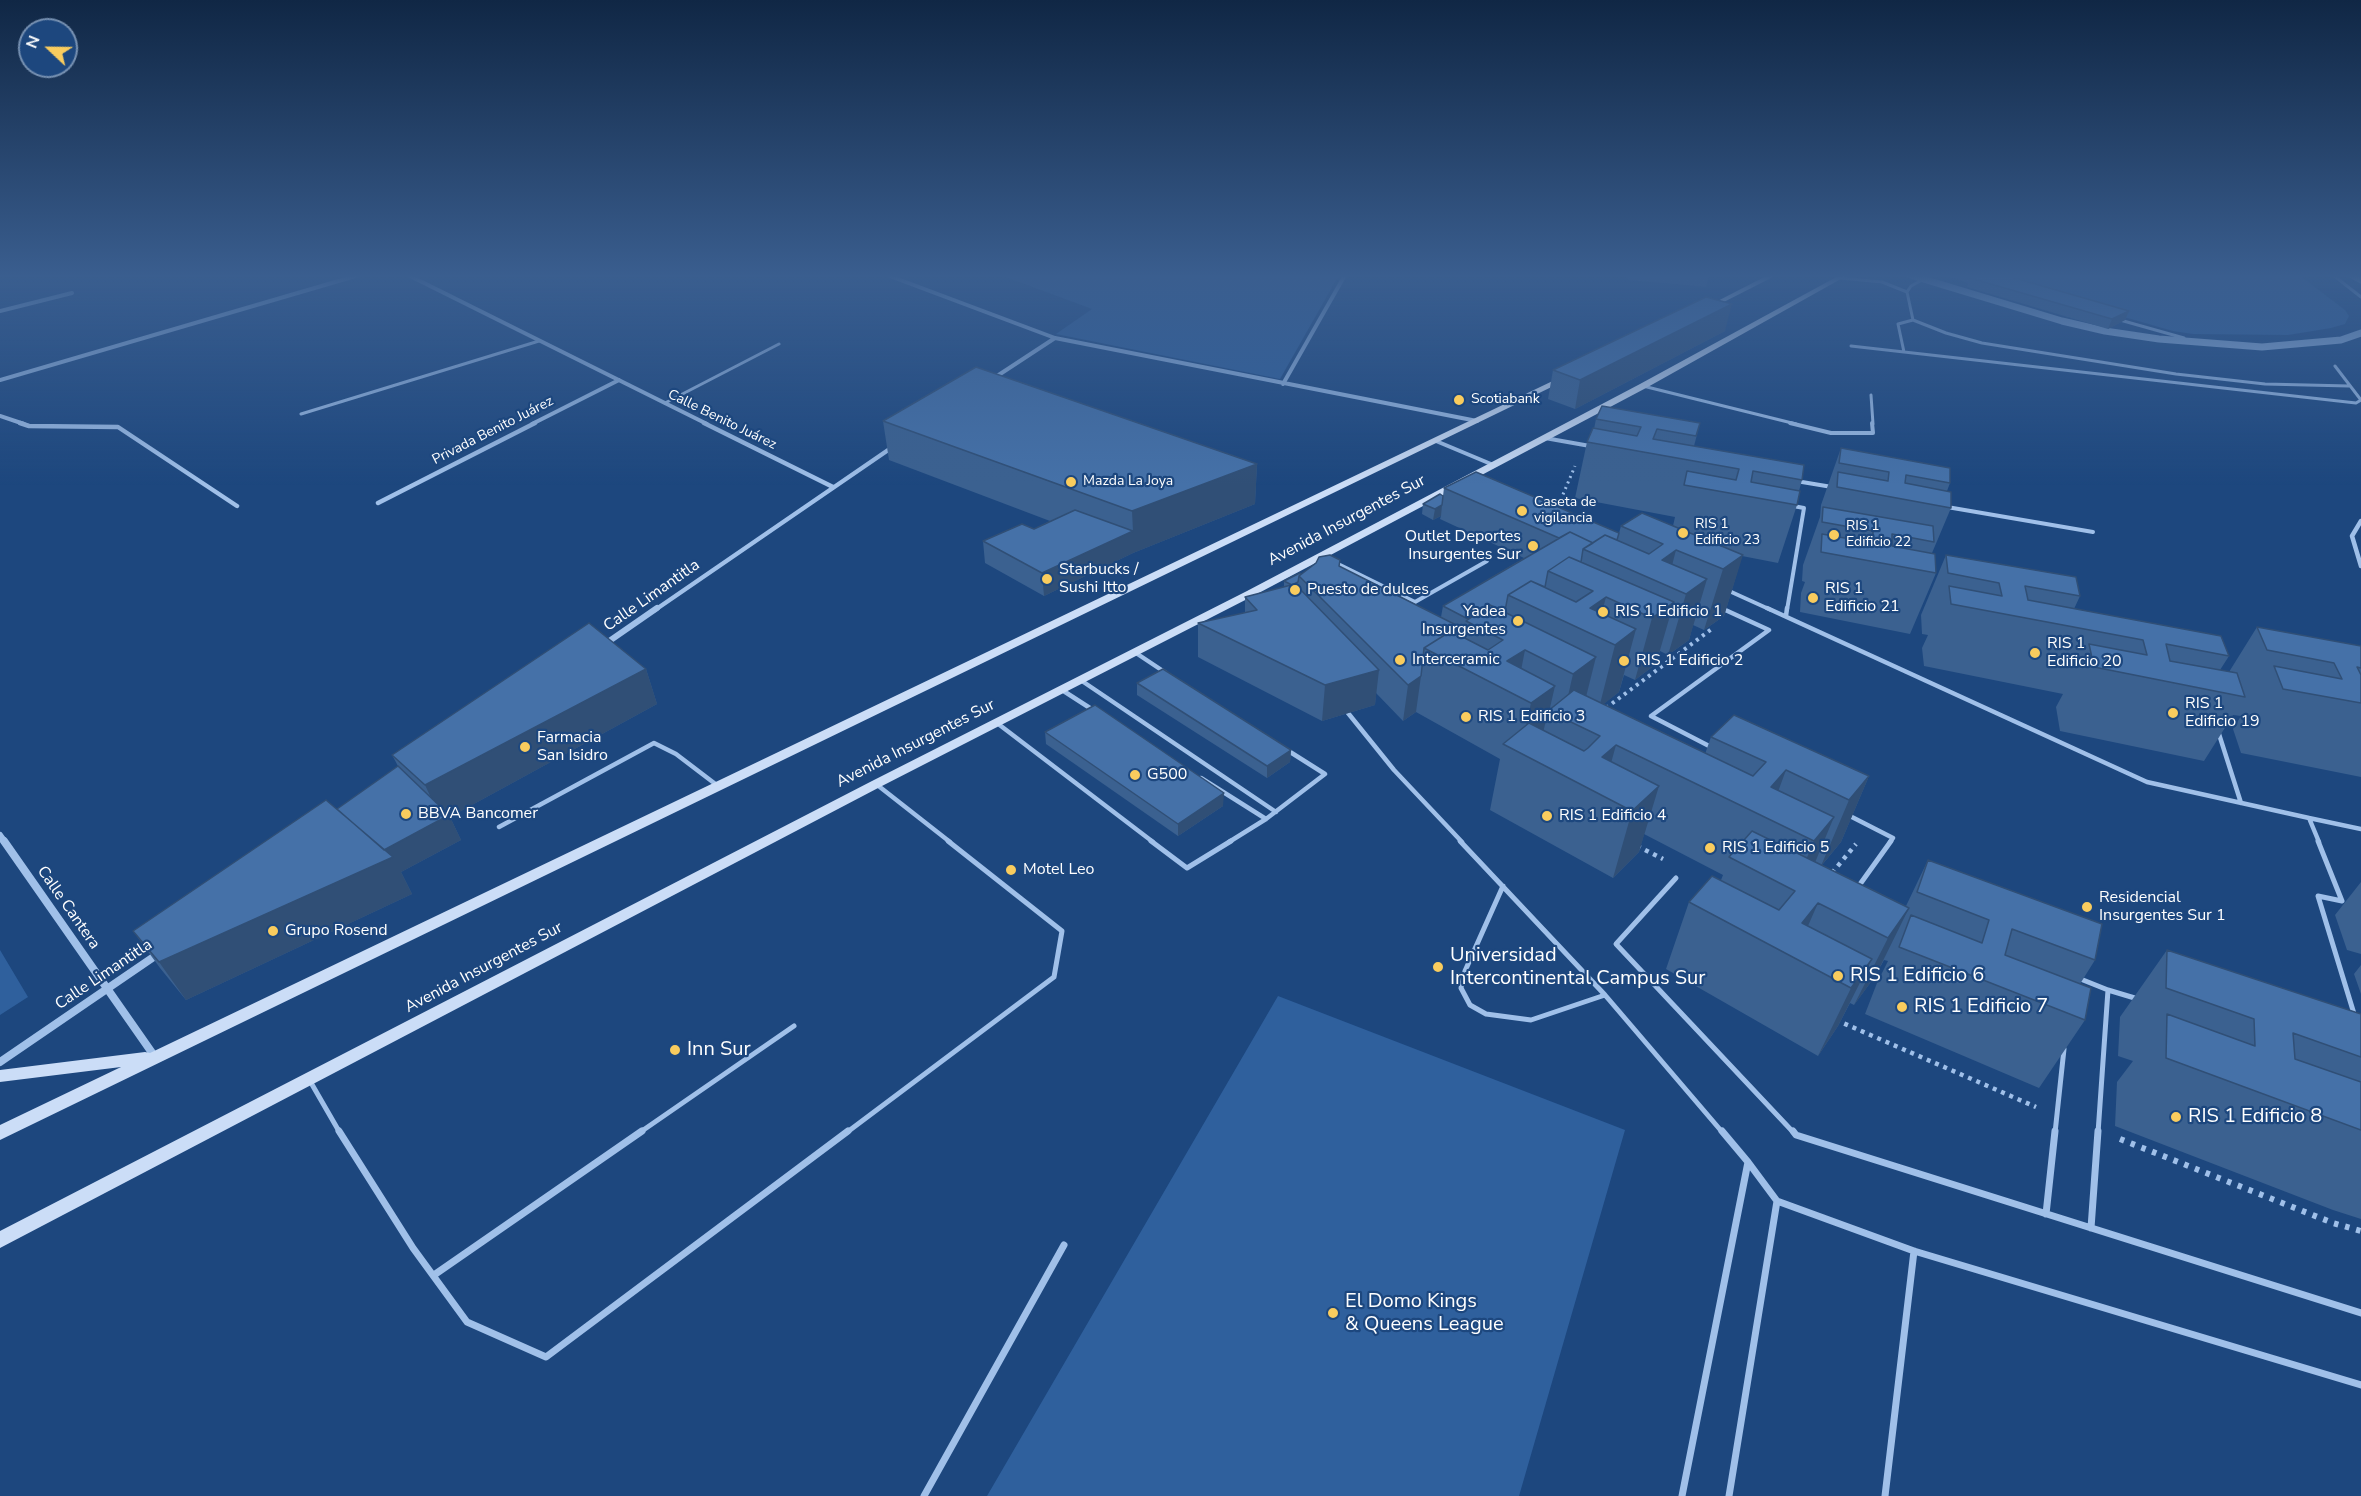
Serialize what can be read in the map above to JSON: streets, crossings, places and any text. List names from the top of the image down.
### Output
{
  "streets": {
    "main road": ["Avenida Insurgentes Sur"],
    "street": [
      "Calle Benito Juárez",
      "Privada Benito Juárez",
      "Calle Limantitla",
      "Calle Cantera"
    ]
  },
  "crossings": [
    ["Calle Benito Juárez", "Privada Benito Juárez"],
    ["Calle Benito Juárez", "Calle Limantitla"],
    ["Avenida Insurgentes Sur", "Calle Cantera"],
    ["Calle Limantitla", "Calle Cantera"]
  ],
  "places": [
    "Scotiabank",
    "Mazda La Joya",
    "Caseta de vigilancia",
    "RIS 1 Edificio 23",
    "RIS 1 Edificio 22",
    "Outlet Deportes Insurgentes Sur",
    "Starbucks / Sushi Itto",
    "Puesto de dulces",
    "RIS 1 Edificio 21",
    "RIS 1 Edificio 1",
    "Yadea Insurgentes",
    "RIS 1 Edificio 20",
    "Interceramic",
    "RIS 1 Edificio 2",
    "RIS 1 Edificio 19",
    "RIS 1 Edificio 3",
    "Farmacia San Isidro",
    "G500",
    "BBVA Bancomer",
    "RIS 1 Edificio 4",
    "RIS 1 Edificio 5",
    "Motel Leo",
    "Residencial Insurgentes Sur 1",
    "Grupo Rosend",
    "Universidad Intercontinental Campus Sur",
    "RIS 1 Edificio 6",
    "RIS 1 Edificio 7",
    "Inn Sur",
    "RIS 1 Edificio 8",
    "El Domo Kings & Queens League"
  ],
  "north": "left"
}
